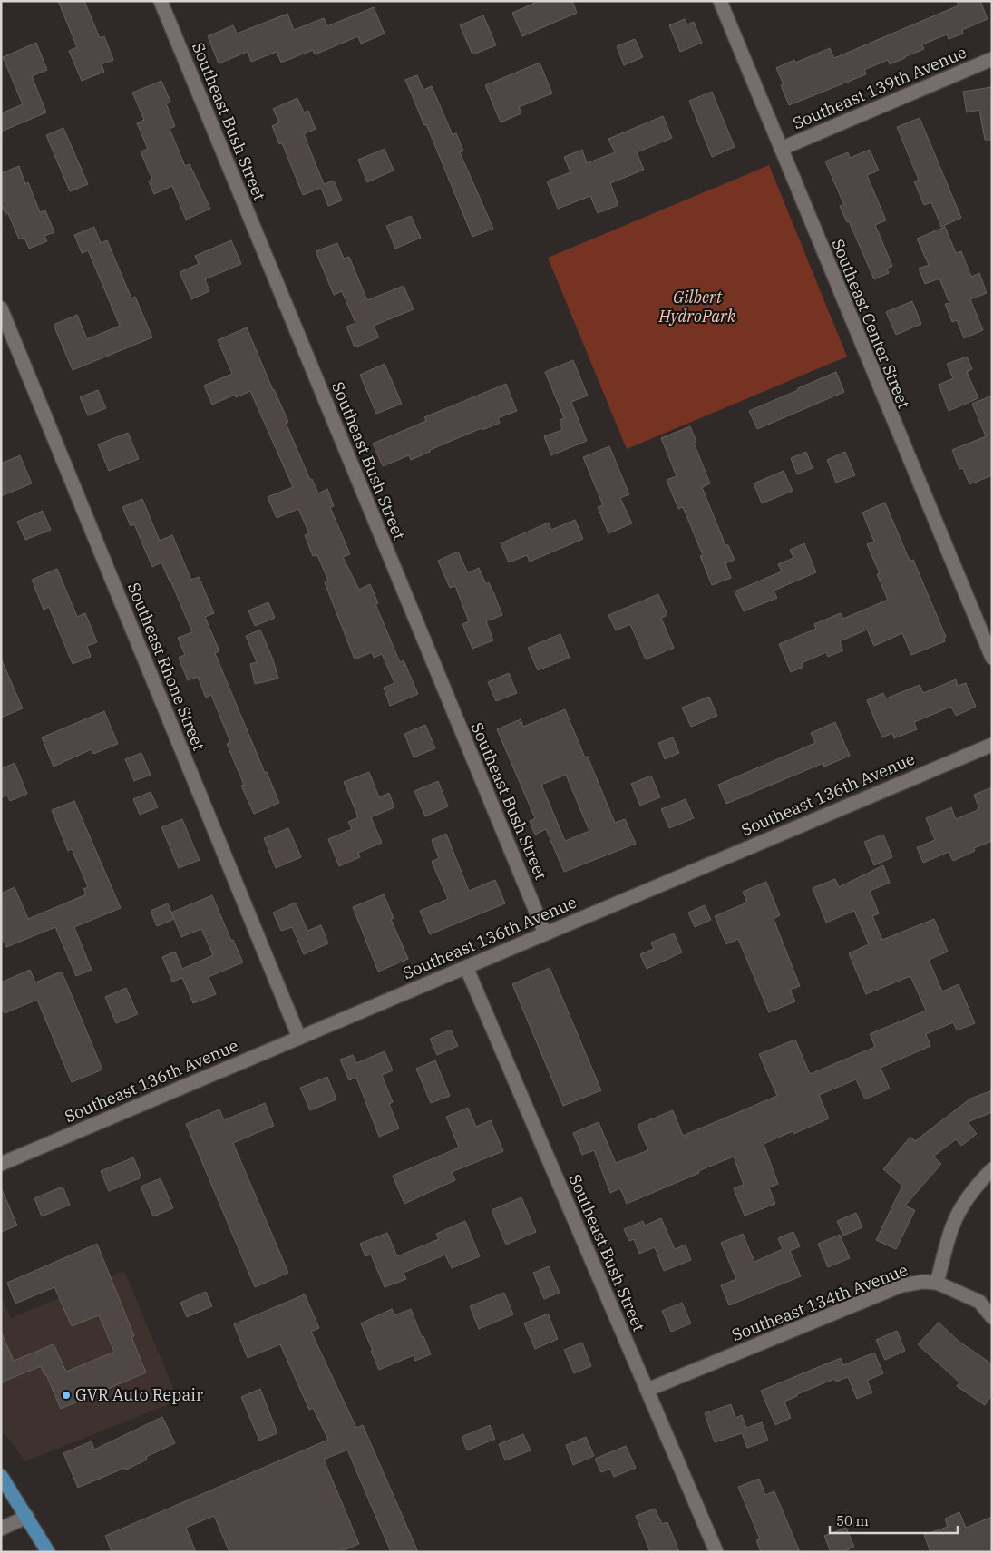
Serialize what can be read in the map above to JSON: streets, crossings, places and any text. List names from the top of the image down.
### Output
{
  "streets": {
    "street": [
      "Southeast 139th Avenue",
      "Southeast Bush Street",
      "Southeast Center Street",
      "Southeast Rhone Street",
      "Southeast 136th Avenue",
      "Southeast 134th Avenue"
    ]
  },
  "crossings": [
    ["Southeast 139th Avenue", "Southeast Center Street"],
    ["Southeast Bush Street", "Southeast 136th Avenue"],
    ["Southeast Bush Street", "Southeast 134th Avenue"],
    ["Southeast Rhone Street", "Southeast 136th Avenue"]
  ],
  "parks": ["Gilbert HydroPark"],
  "places": ["GVR Auto Repair"],
  "scale_bar": "50 m"
}
